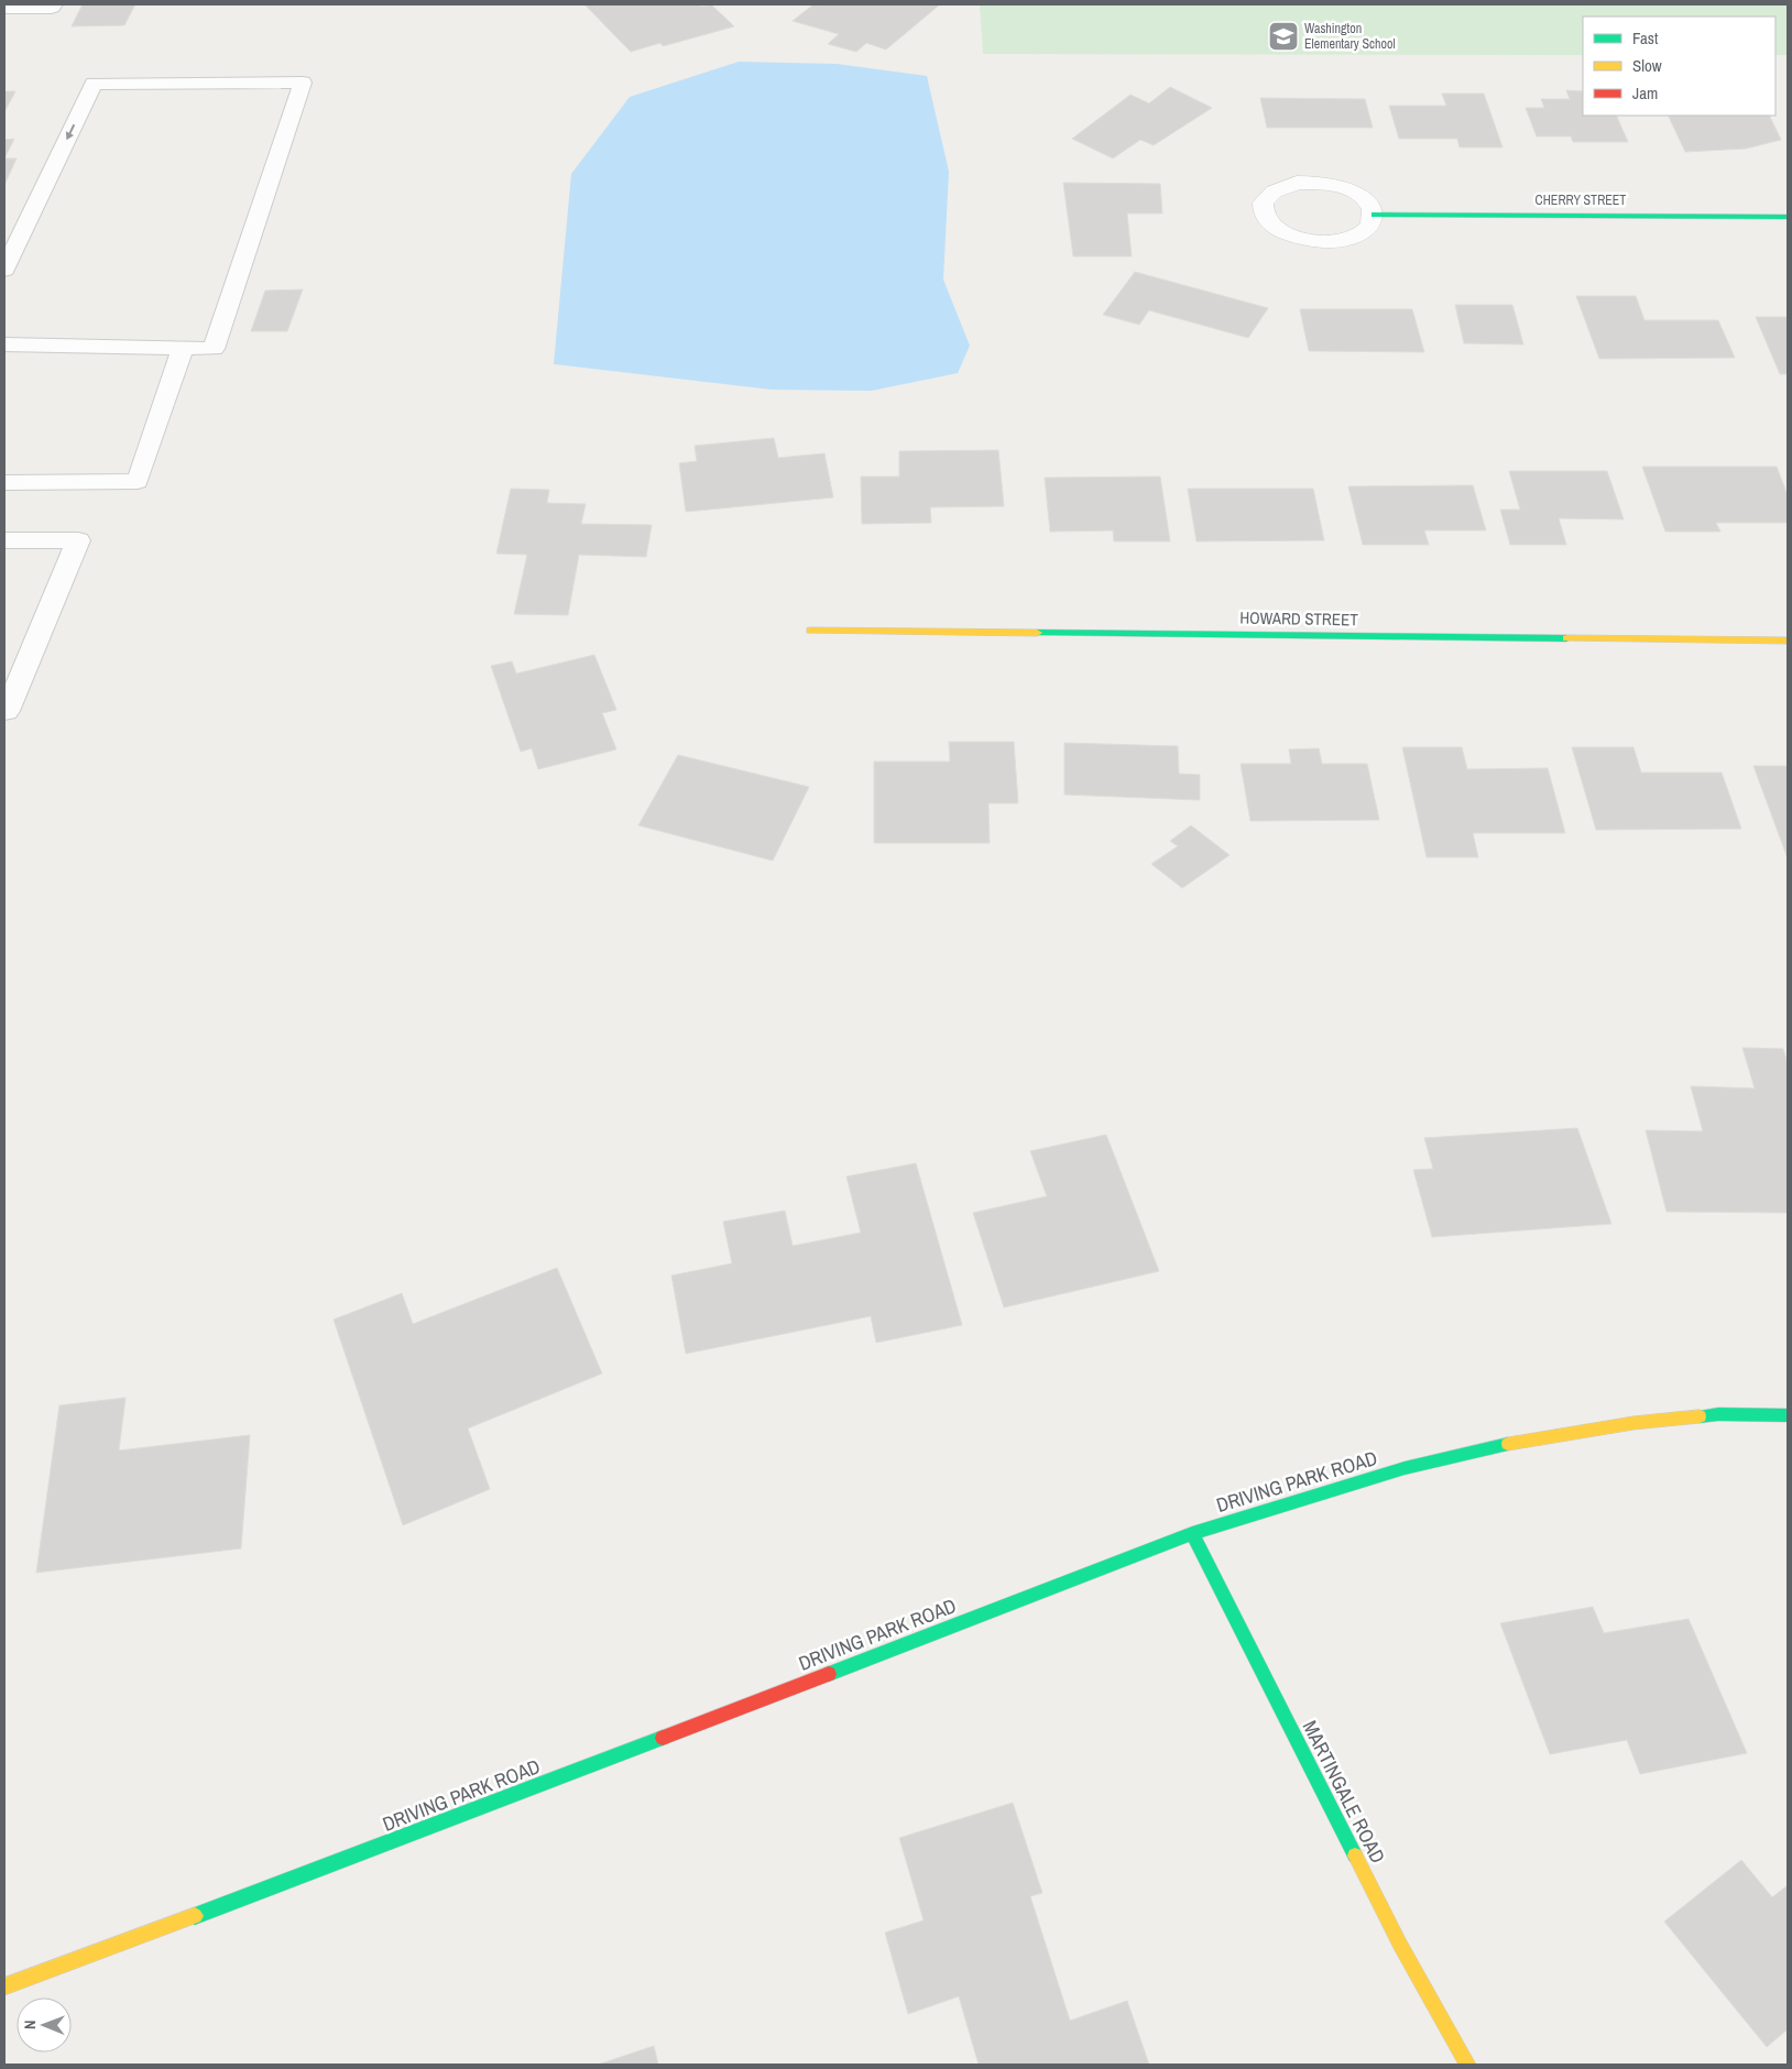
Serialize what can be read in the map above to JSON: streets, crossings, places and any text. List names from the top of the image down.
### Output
{
  "streets": {
    "street": [
      "CHERRY STREET",
      "HOWARD STREET",
      "DRIVING PARK ROAD",
      "MARTINGALE ROAD"
    ]
  },
  "crossings": [
    ["DRIVING PARK ROAD", "MARTINGALE ROAD"]
  ],
  "places": {
    "school or university": ["Washington Elementary School"]
  },
  "legend": ["Fast", "Slow", "Jam"],
  "north": "left"
}
